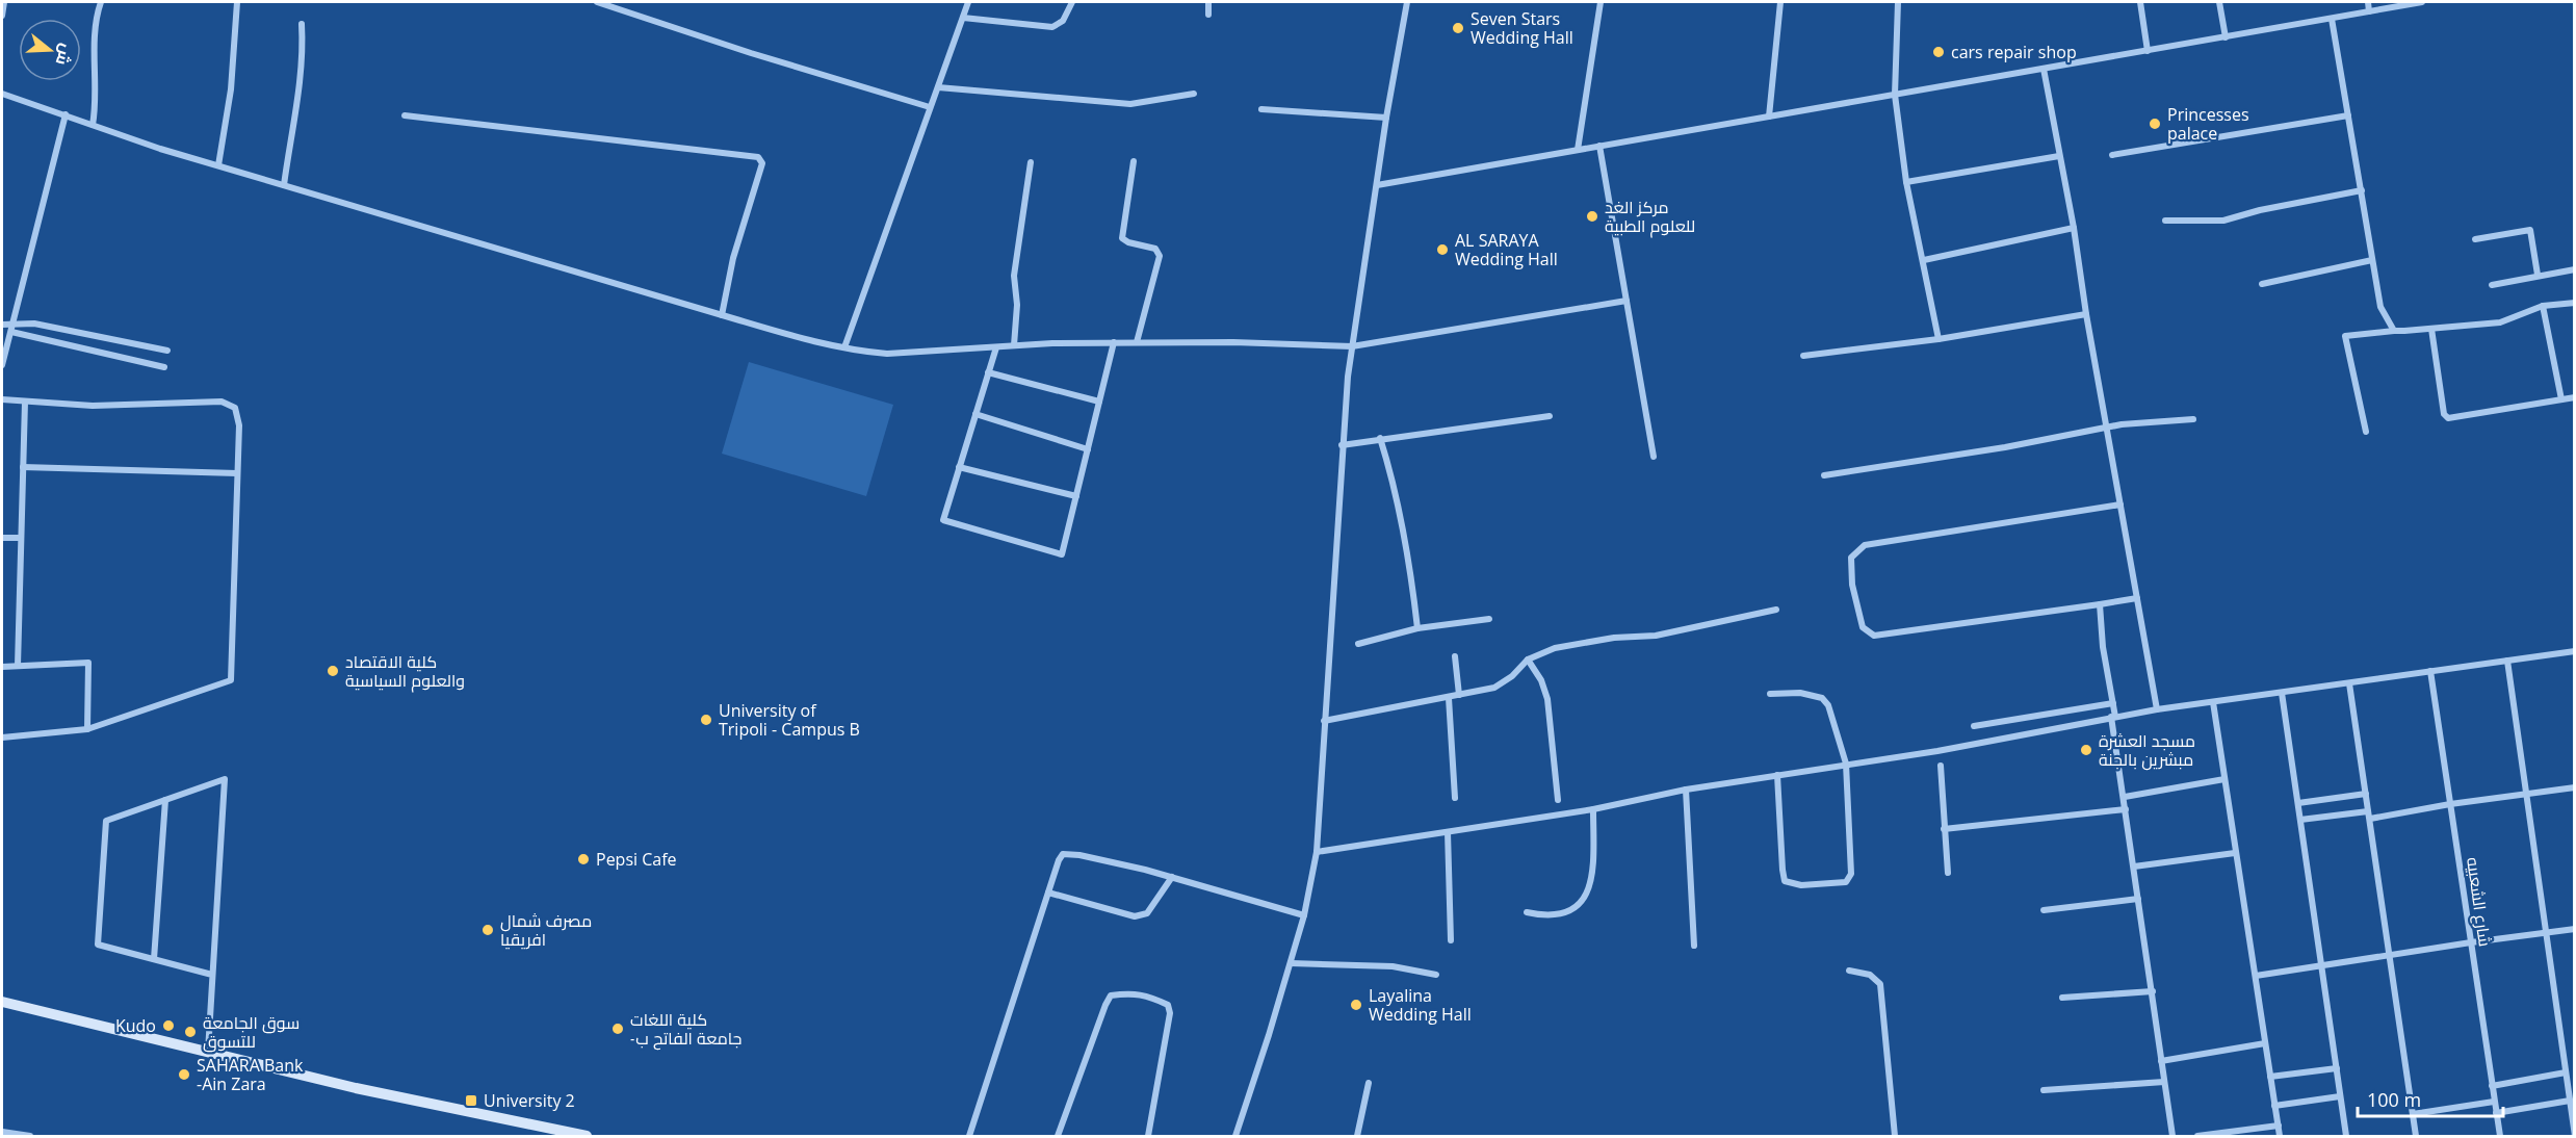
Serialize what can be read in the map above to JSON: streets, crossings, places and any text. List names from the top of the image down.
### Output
{
  "streets": {
    "street": ["شارع الشعبيه"]
  },
  "places": {
    "other": [
      "Seven Stars Wedding Hall",
      "cars repair shop",
      "Princesses palace",
      "مركز الغد للعلوم الطبية",
      "AL SARAYA Wedding Hall",
      "كلية الاقتصاد والعلوم السياسية",
      "University of Tripoli - Campus B",
      "مسجد العشرة مبشرين بالجنة",
      "Pepsi Cafe",
      "مصرف شمال افريقيا",
      "Layalina Wedding Hall",
      "Kudo",
      "كلية اللغات -جامعة الفاتح ب",
      "سوق الجامعة للتسوق",
      "SAHARA Bank -Ain Zara"
    ],
    "transit": ["University 2"]
  },
  "scale_bar": "100 m",
  "north": "right"
}
